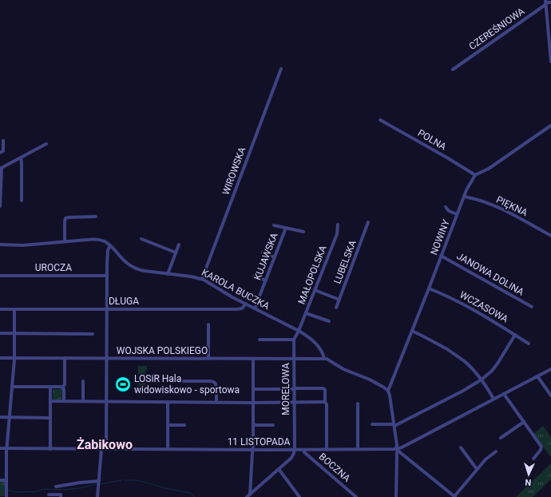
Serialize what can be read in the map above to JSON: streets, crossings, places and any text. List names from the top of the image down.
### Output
{
  "streets": {
    "street": [
      "CZEREŚNIOWA",
      "POLNA",
      "WIROWSKA",
      "PIĘKNA",
      "NOWINY",
      "KUJAWSKA",
      "LUBELSKA",
      "UROCZA",
      "JANOWA DOLINA",
      "MAŁOPOLSKA",
      "KAROLA BUCZKA",
      "DŁUGA",
      "WCZASOWA",
      "WOJSKA POLSKIEGO",
      "MORELOWA",
      "11 LISTOPADA",
      "BOCZNA"
    ]
  },
  "crossings": [
    ["POLNA", "NOWINY"],
    ["WIROWSKA", "KAROLA BUCZKA"],
    ["PIĘKNA", "NOWINY"],
    ["NOWINY", "JANOWA DOLINA"],
    ["NOWINY", "WCZASOWA"],
    ["KUJAWSKA", "KAROLA BUCZKA"],
    ["MAŁOPOLSKA", "KAROLA BUCZKA"],
    ["MAŁOPOLSKA", "MORELOWA"],
    ["KAROLA BUCZKA", "DŁUGA"],
    ["KAROLA BUCZKA", "WOJSKA POLSKIEGO"],
    ["KAROLA BUCZKA", "MORELOWA"],
    ["WOJSKA POLSKIEGO", "MORELOWA"],
    ["MORELOWA", "11 LISTOPADA"],
    ["11 LISTOPADA", "BOCZNA"]
  ],
  "districts": ["Żabikowo"],
  "places": {
    "sports": ["LOSiR Hala widowiskowo - sportowa"]
  },
  "north": "bottom"
}
